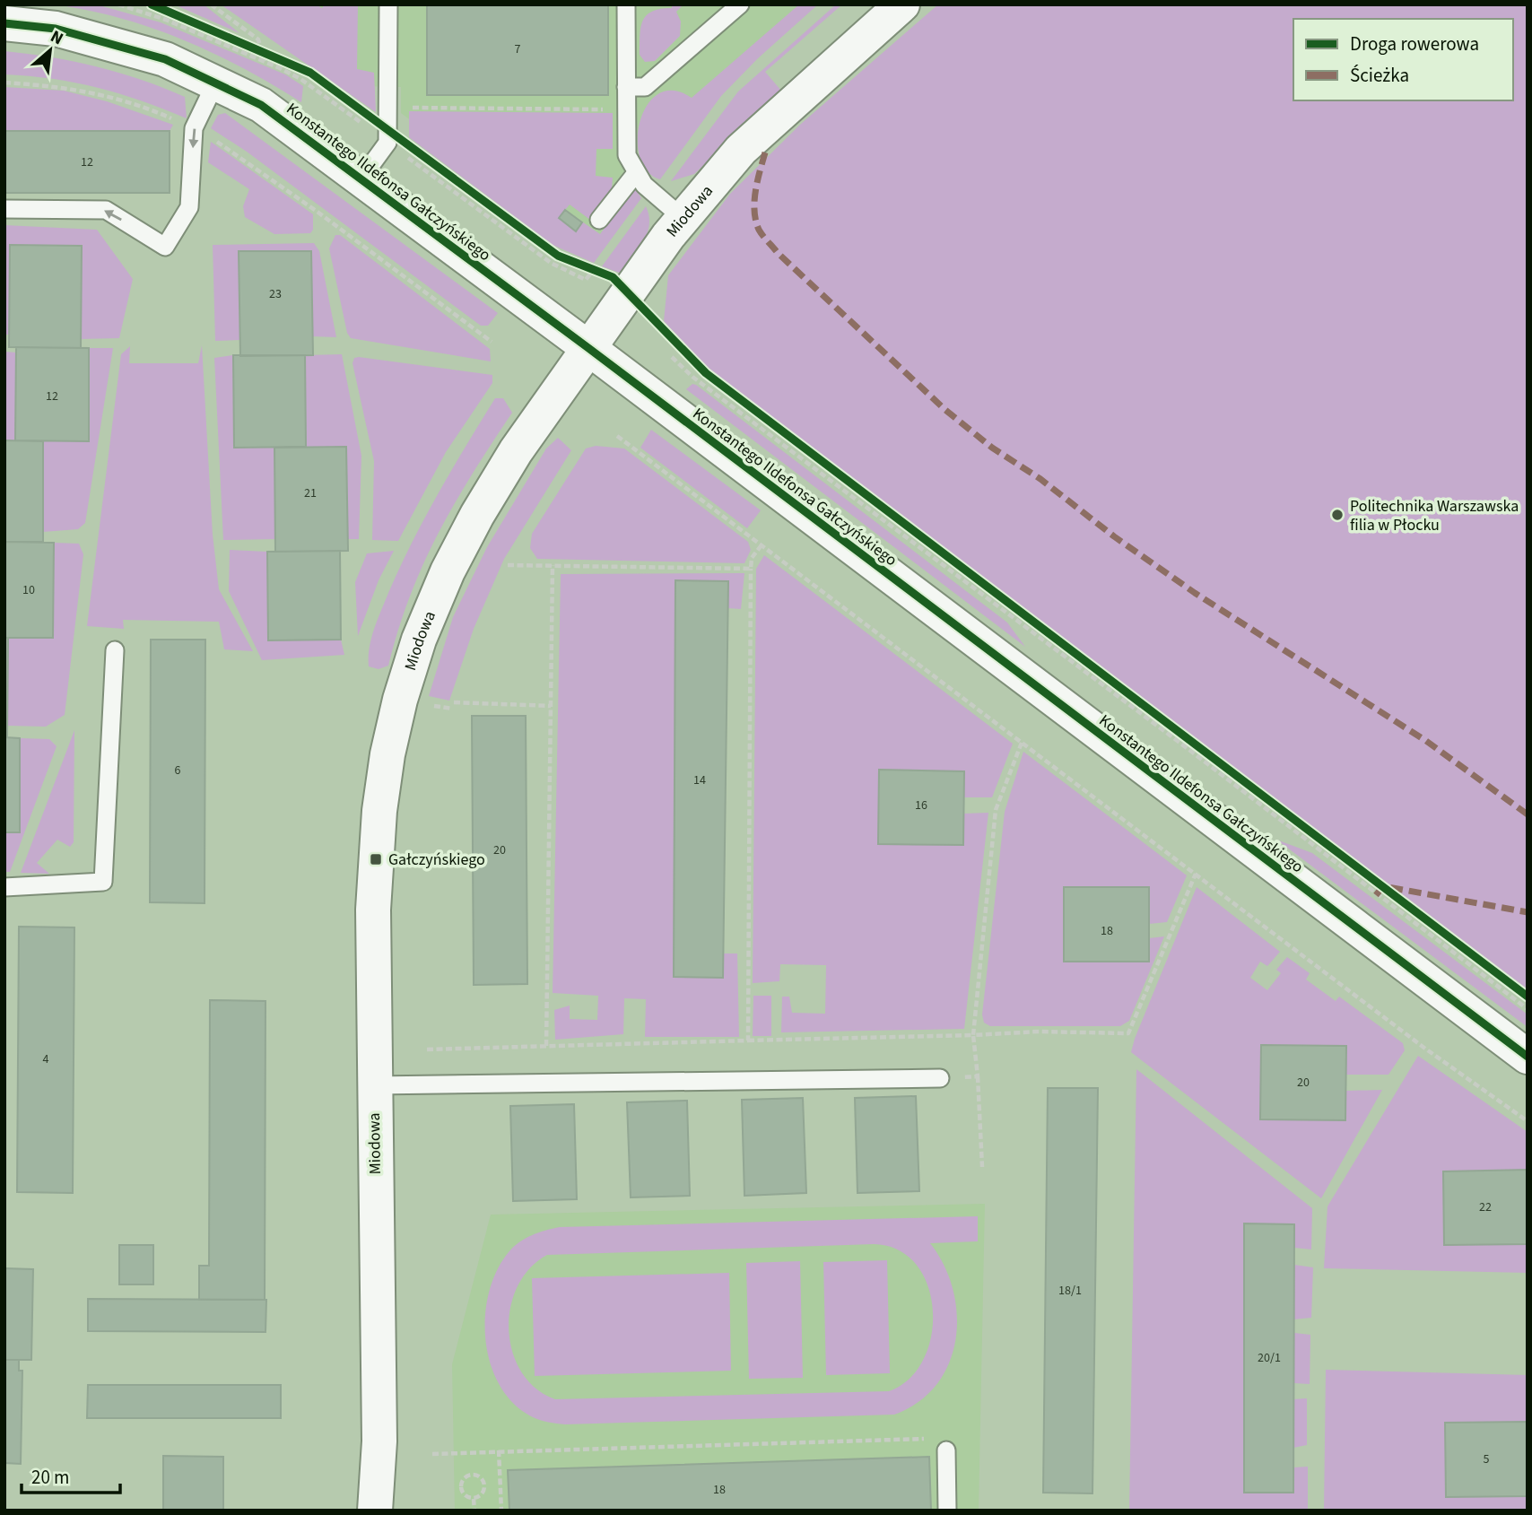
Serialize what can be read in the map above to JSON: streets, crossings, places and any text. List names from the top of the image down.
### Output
{
  "streets": {
    "street": ["Konstantego Ildefonsa Gałczyńskiego", "Miodowa"]
  },
  "crossings": [
    ["Konstantego Ildefonsa Gałczyńskiego", "Miodowa"]
  ],
  "places": {
    "other": ["Politechnika Warszawska filia w Płocku"],
    "transit": ["Gałczyńskiego"]
  },
  "house_numbers": [
    "7",
    "12",
    "23",
    "12",
    "21",
    "10",
    "6",
    "14",
    "16",
    "20",
    "18",
    "4",
    "20",
    "22",
    "18/1",
    "20/1",
    "5",
    "18"
  ],
  "legend": ["Droga rowerowa", "Ścieżka"],
  "scale_bar": "20 m",
  "north": "top right"
}
